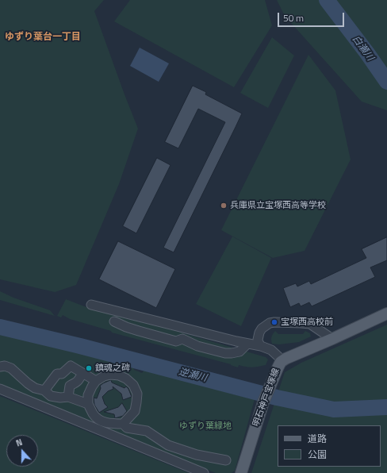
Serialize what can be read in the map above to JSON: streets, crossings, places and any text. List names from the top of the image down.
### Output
{
  "streets": {
    "main road": ["明石神戸宝塚線"]
  },
  "districts": ["ゆずり葉台一丁目"],
  "water": ["白瀬川", "逆瀬川"],
  "parks": ["ゆずり葉緑地"],
  "places": ["兵庫県立宝塚西高等学校", "宝塚西高校前", "鎮魂之碑"],
  "legend": ["道路", "公園"],
  "scale_bar": "50 m",
  "north": "top"
}
